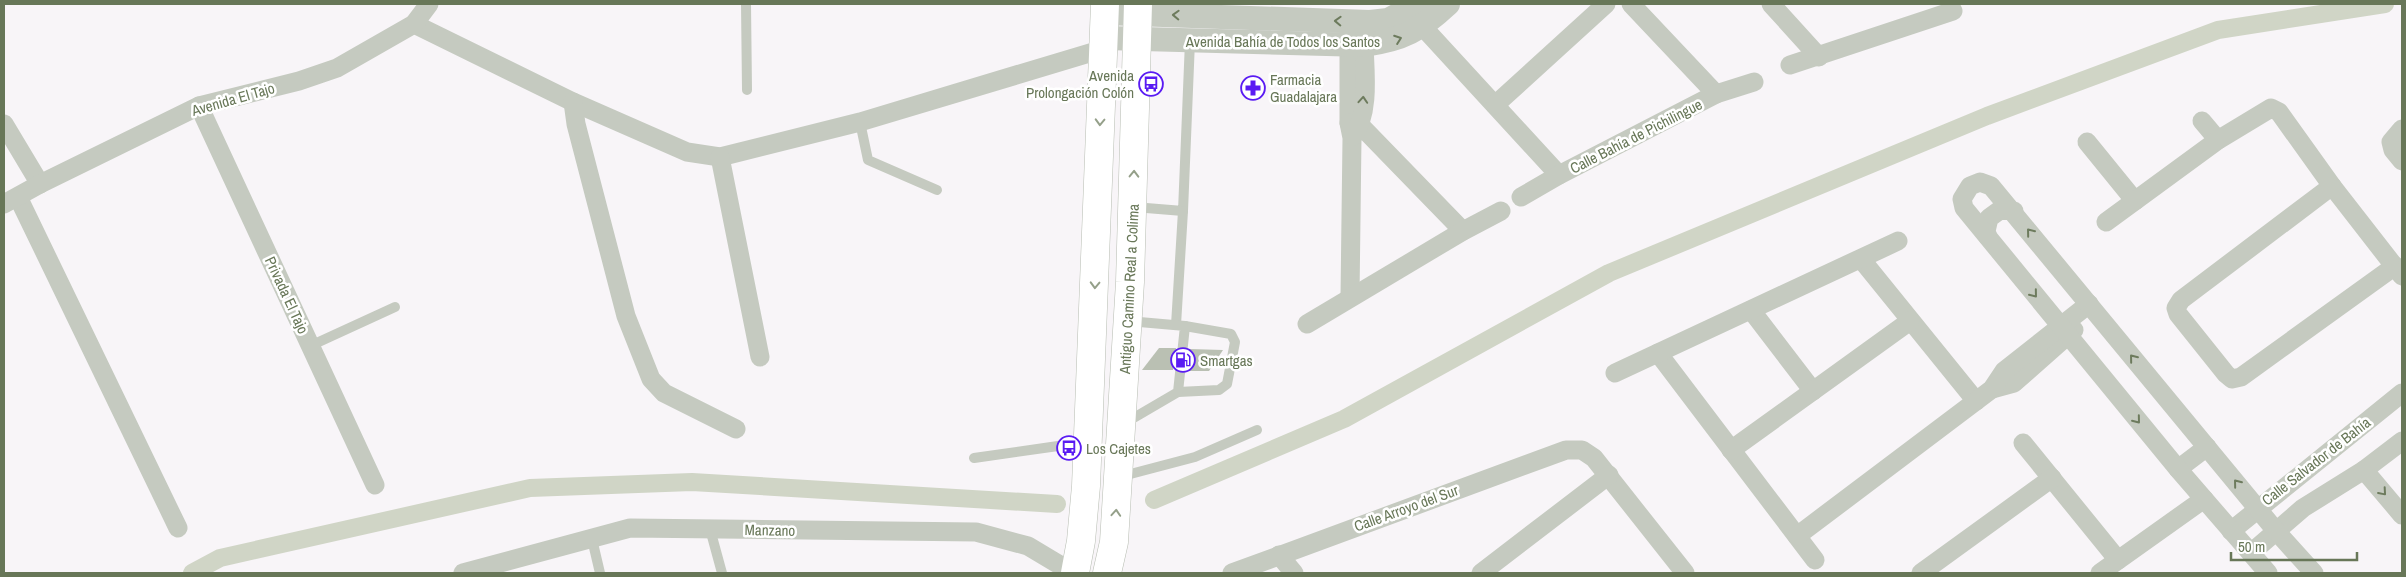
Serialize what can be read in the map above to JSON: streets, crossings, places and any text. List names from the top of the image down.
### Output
{
  "streets": {
    "main road": ["Antiguo Camino Real a Colima"],
    "street": [
      "Avenida Bahía de Todos los Santos",
      "Avenida El Tajo",
      "Calle Bahía de Pichilingue",
      "Privada El Tajo",
      "Calle Salvador de Bahía",
      "Calle Arroyo del Sur",
      "Manzano"
    ]
  },
  "crossings": [
    ["Avenida Bahía de Todos los Santos", "Antiguo Camino Real a Colima"],
    ["Avenida El Tajo", "Privada El Tajo"]
  ],
  "places": {
    "bus stop": ["Avenida Prolongación Colón", "Los Cajetes"],
    "pharmacy": ["Farmacia Guadalajara"],
    "fuel station": ["Smartgas"]
  },
  "scale_bar": "50 m"
}
